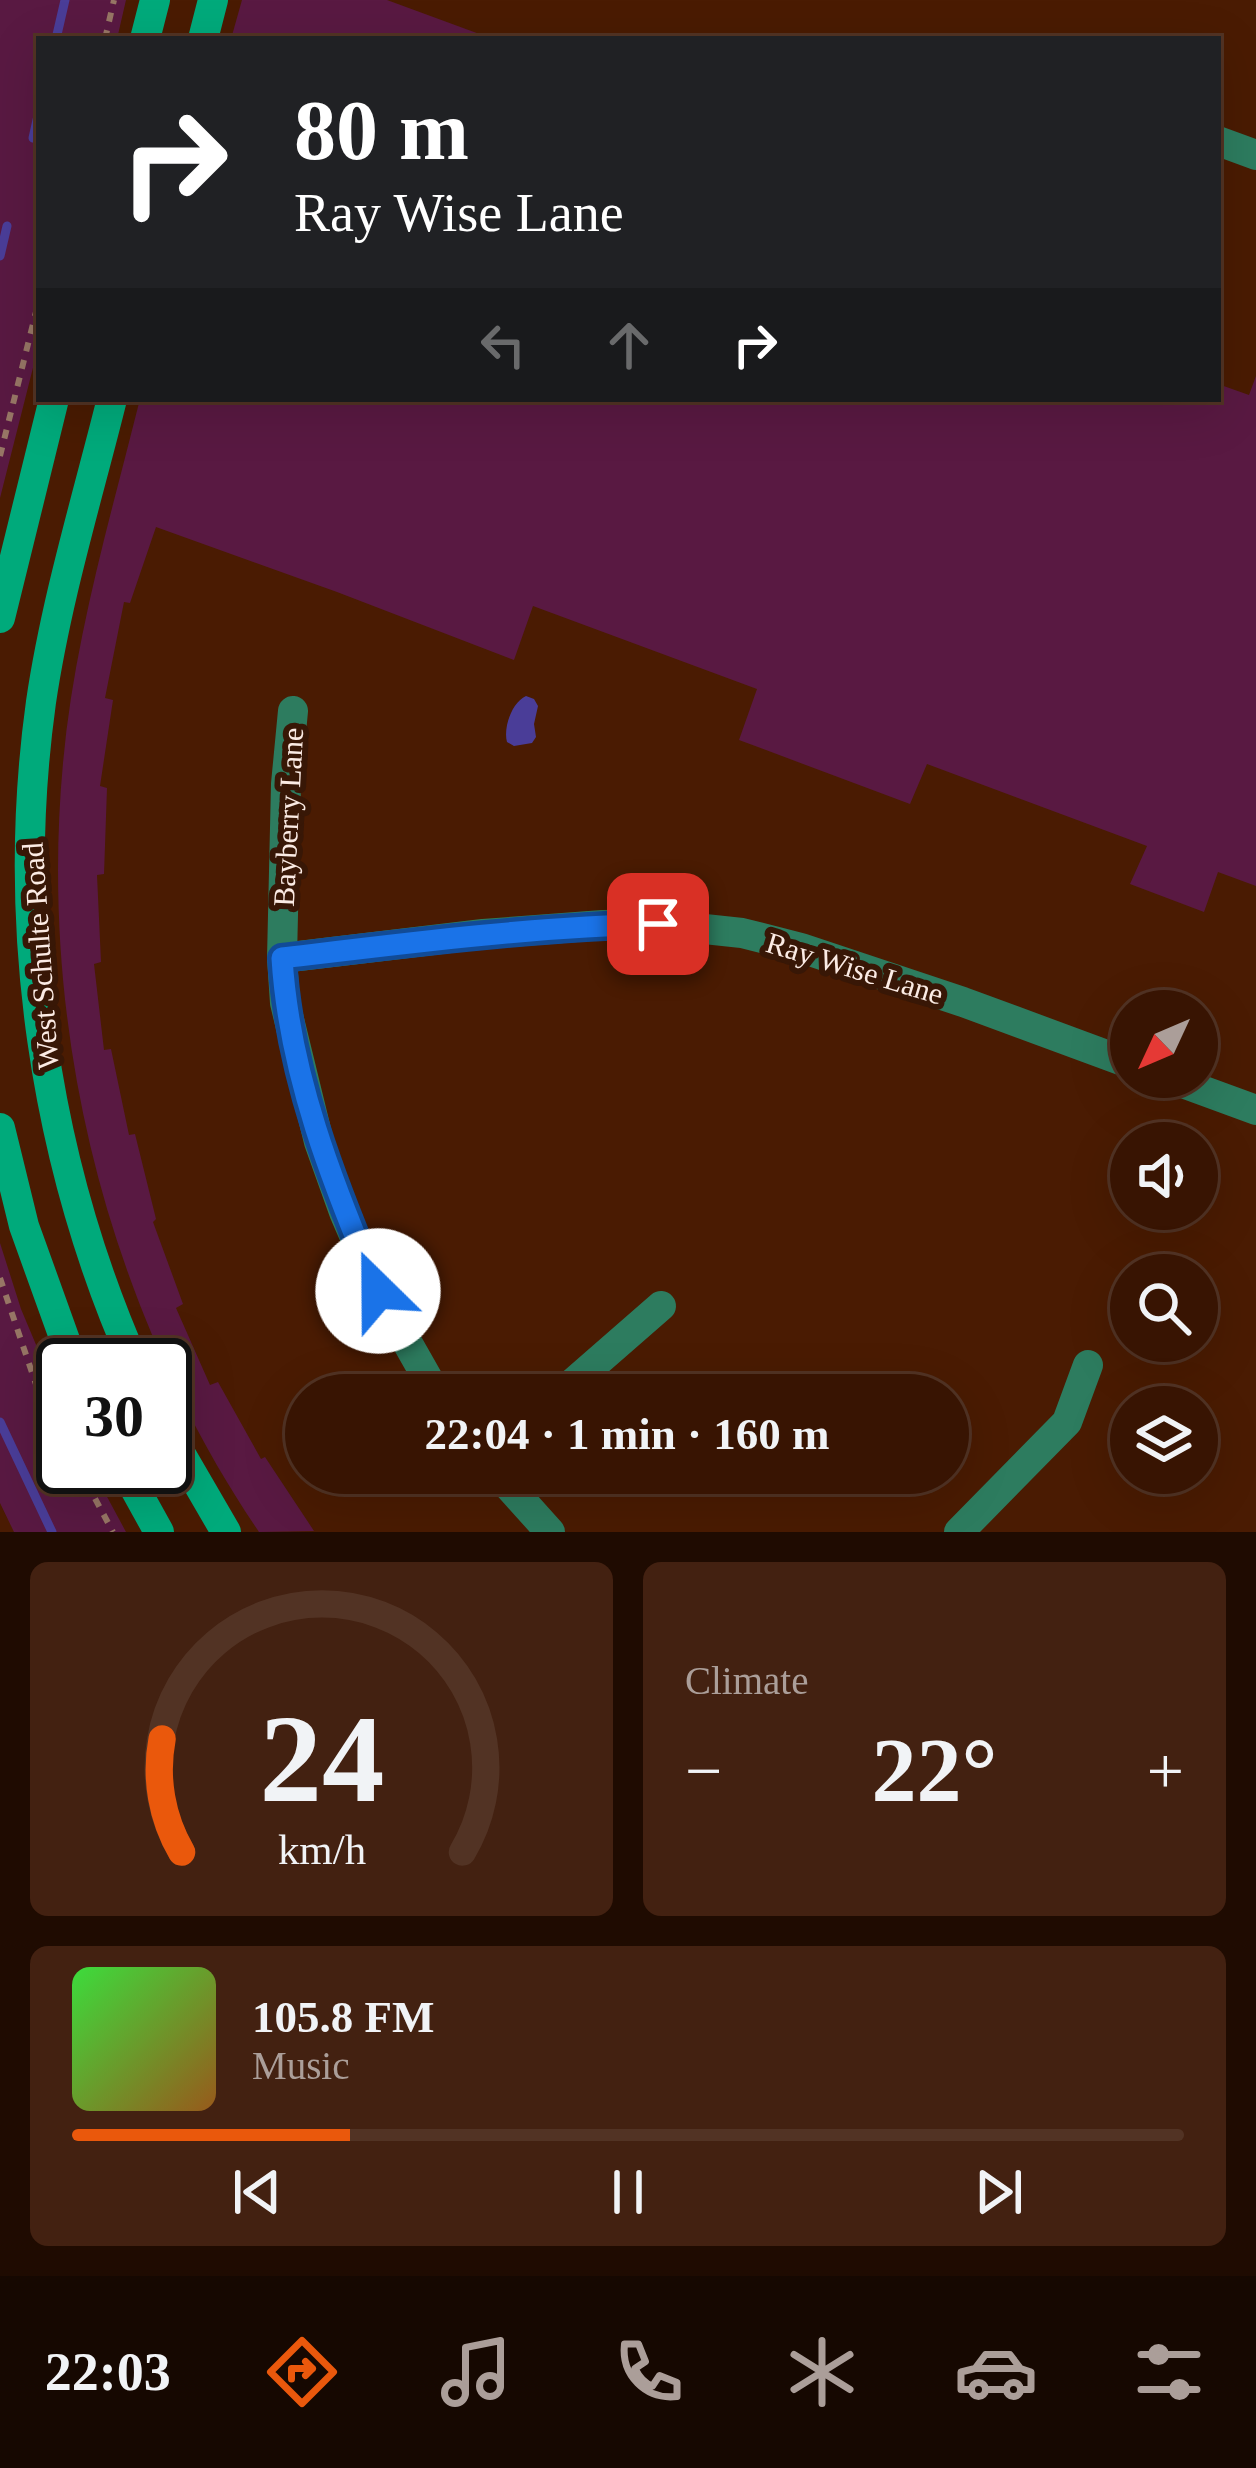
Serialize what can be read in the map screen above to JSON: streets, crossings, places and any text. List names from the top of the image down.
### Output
{
  "streets": {
    "main road": ["West Schulte Road"],
    "street": ["Bayberry Lane", "Ray Wise Lane"]
  },
  "crossings": [
    ["Bayberry Lane", "Ray Wise Lane"]
  ],
  "north": "bottom left",
  "page": {
    "turn": ["80 m", "Ray Wise Lane"],
    "limit": "30",
    "trip": "22:04 · 1 min · 160 m",
    "tile": "Climate",
    "heat": ["−", "22°", "+"],
    "song": ["105.8 FM", "Music"],
    "tabs": "22:03",
    "gauge": ["24", "km/h"]
  }
}
